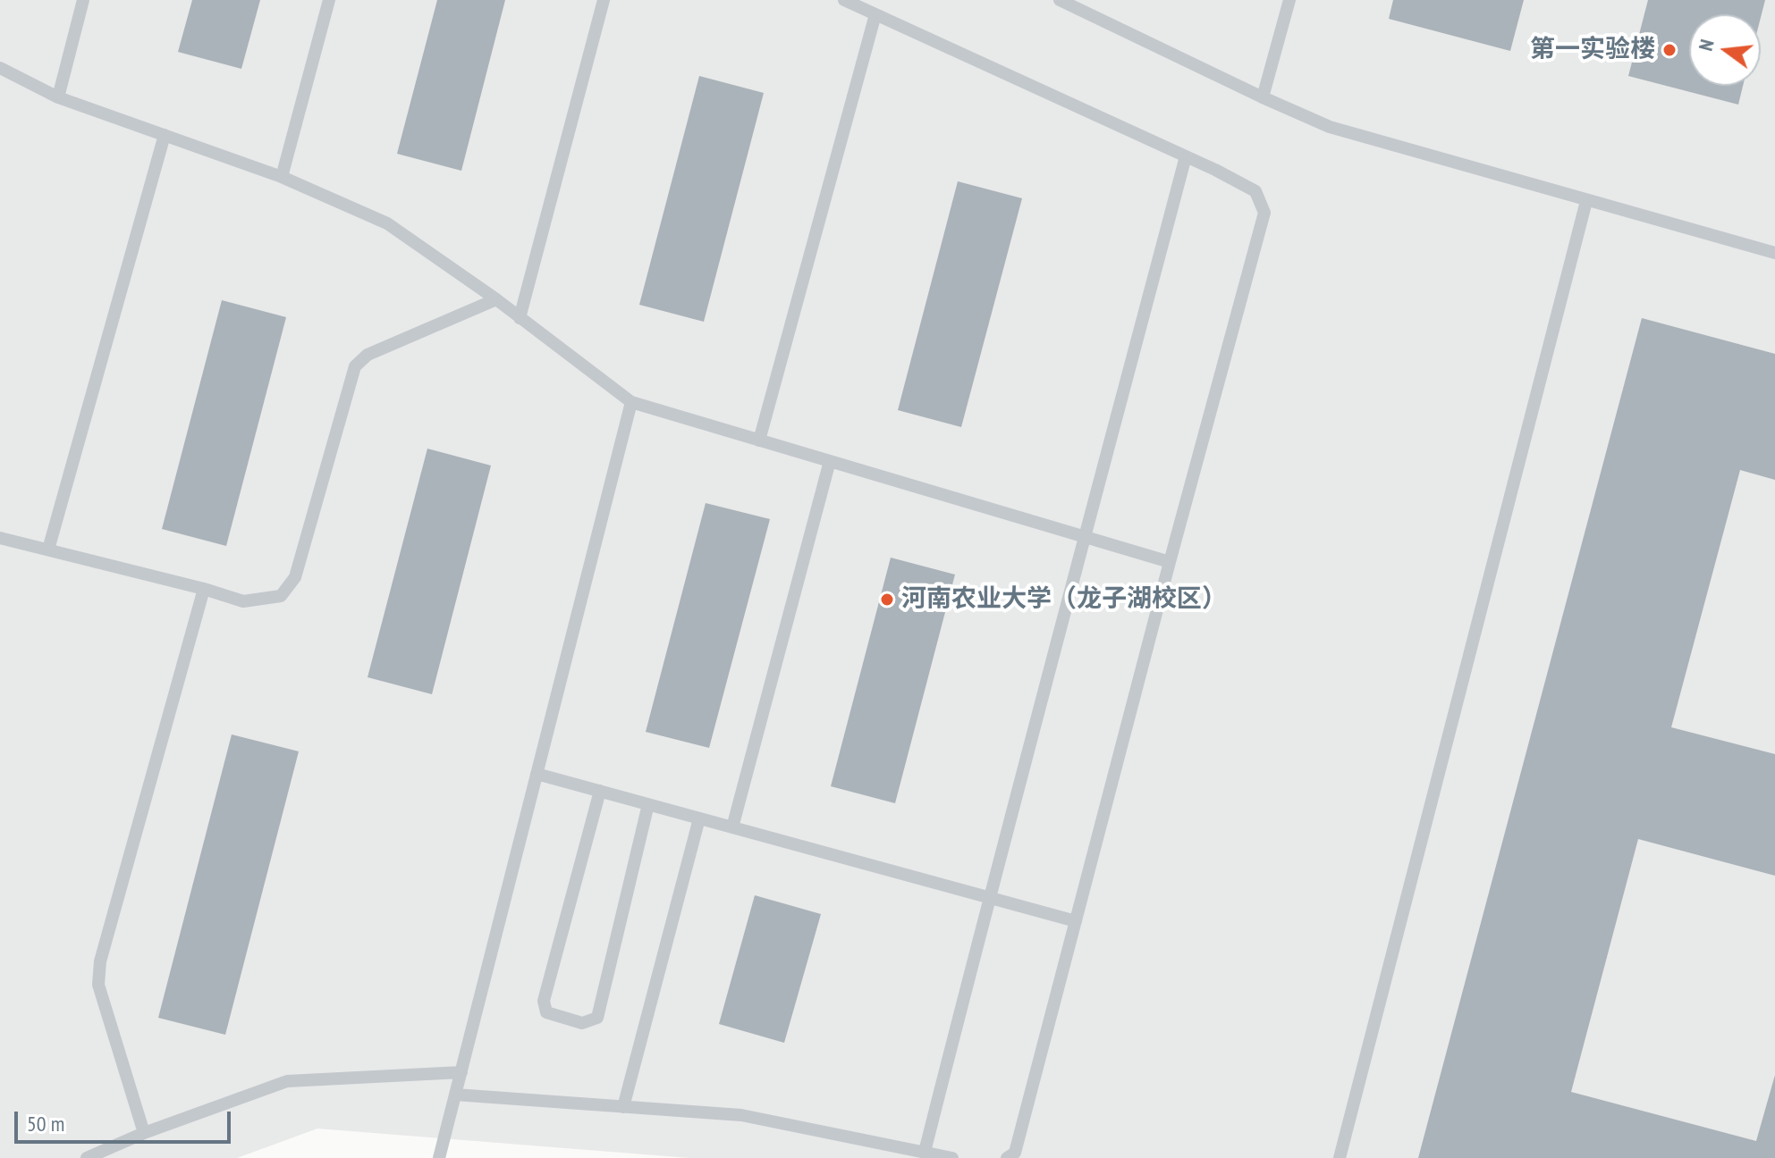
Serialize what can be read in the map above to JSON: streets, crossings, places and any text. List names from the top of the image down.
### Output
{
  "places": ["第一实验楼", "河南农业大学（龙子湖校区）"],
  "scale_bar": "50 m",
  "north": "left"
}
